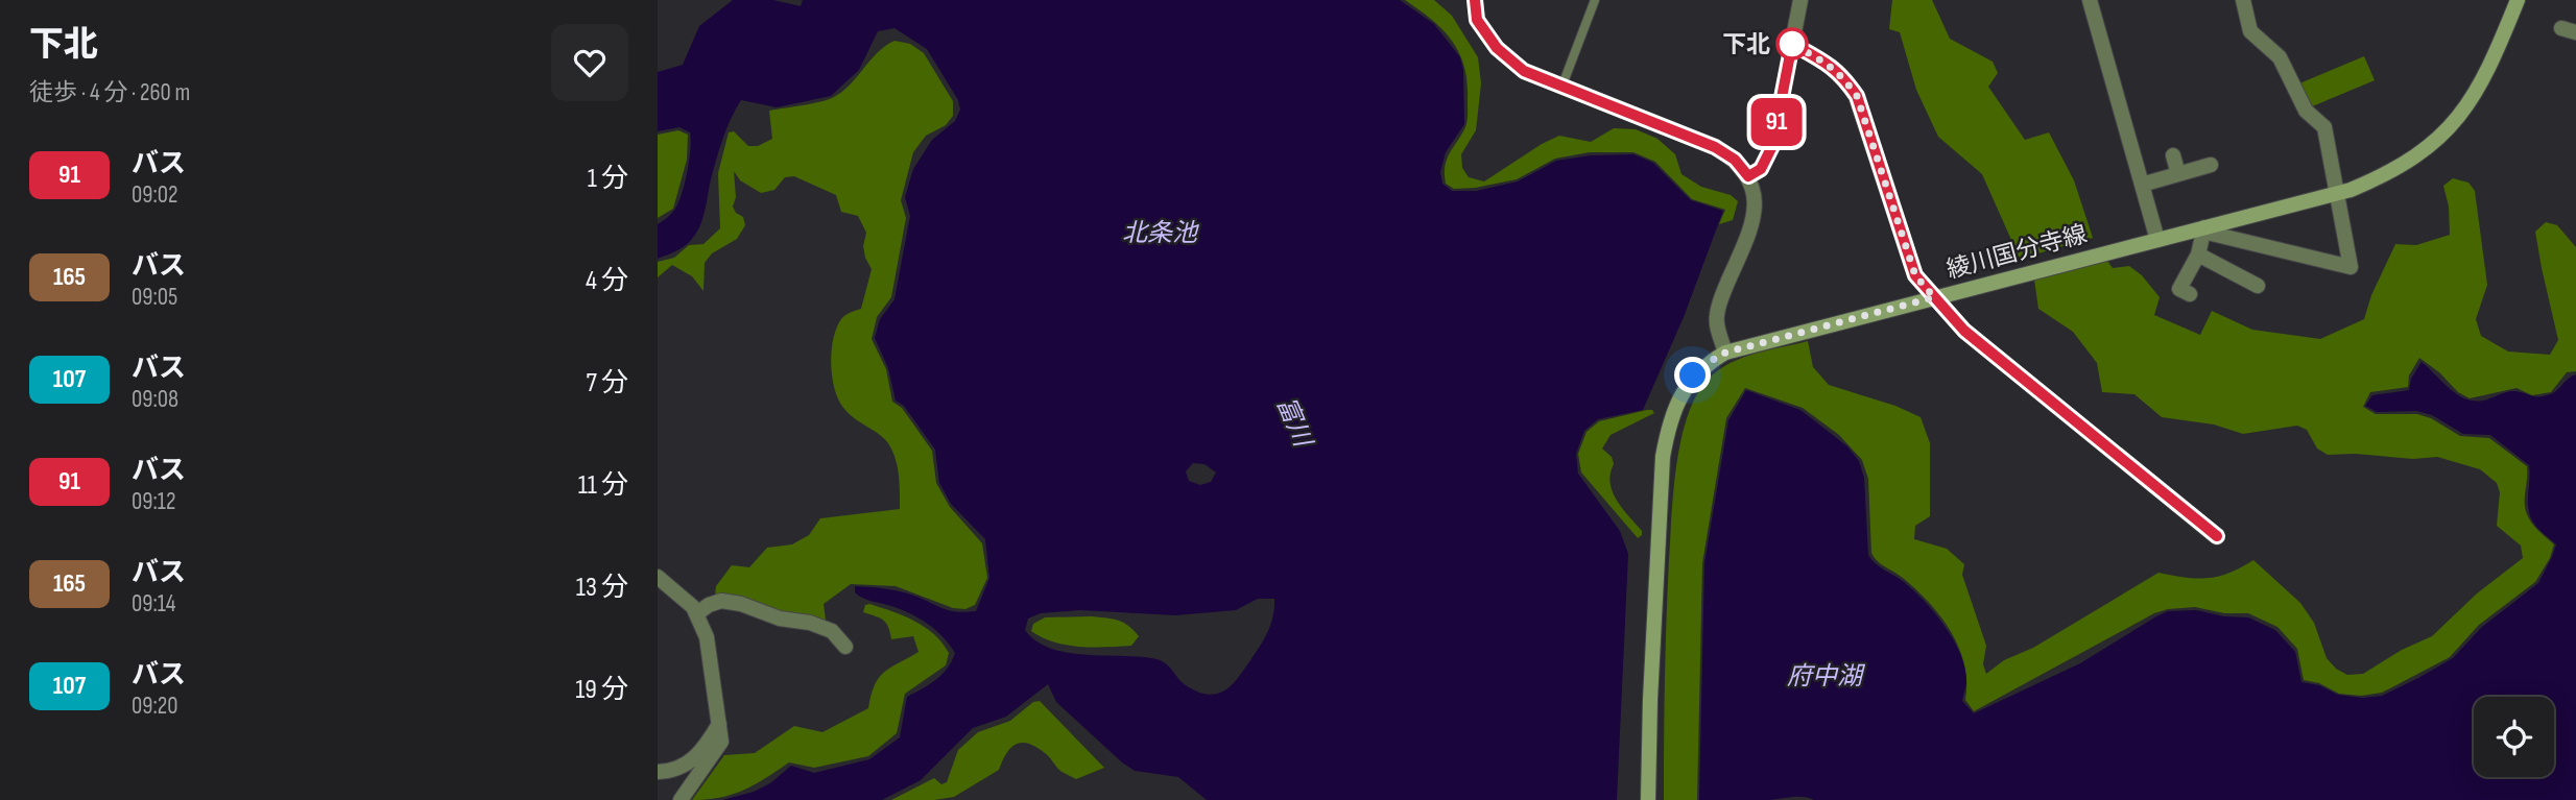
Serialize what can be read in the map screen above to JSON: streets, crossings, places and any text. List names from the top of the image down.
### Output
{
  "streets": {
    "main road": ["綾川国分寺線"]
  },
  "water": ["北条池", "富川", "府中湖"],
  "places": ["下北"],
  "lines": ["bus line 91"],
  "page": {
    "heading": ["下北", "徒歩 · 4 分 · 260 m"],
    "on_map": "91",
    "list": [
      {
        "mark": "91",
        "name": "バス",
        "note": "09:02",
        "value": "1 分"
      },
      {
        "mark": "165",
        "name": "バス",
        "note": "09:05",
        "value": "4 分"
      },
      {
        "mark": "107",
        "name": "バス",
        "note": "09:08",
        "value": "7 分"
      },
      {
        "mark": "91",
        "name": "バス",
        "note": "09:12",
        "value": "11 分"
      },
      {
        "mark": "165",
        "name": "バス",
        "note": "09:14",
        "value": "13 分"
      },
      {
        "mark": "107",
        "name": "バス",
        "note": "09:20",
        "value": "19 分"
      }
    ]
  }
}
